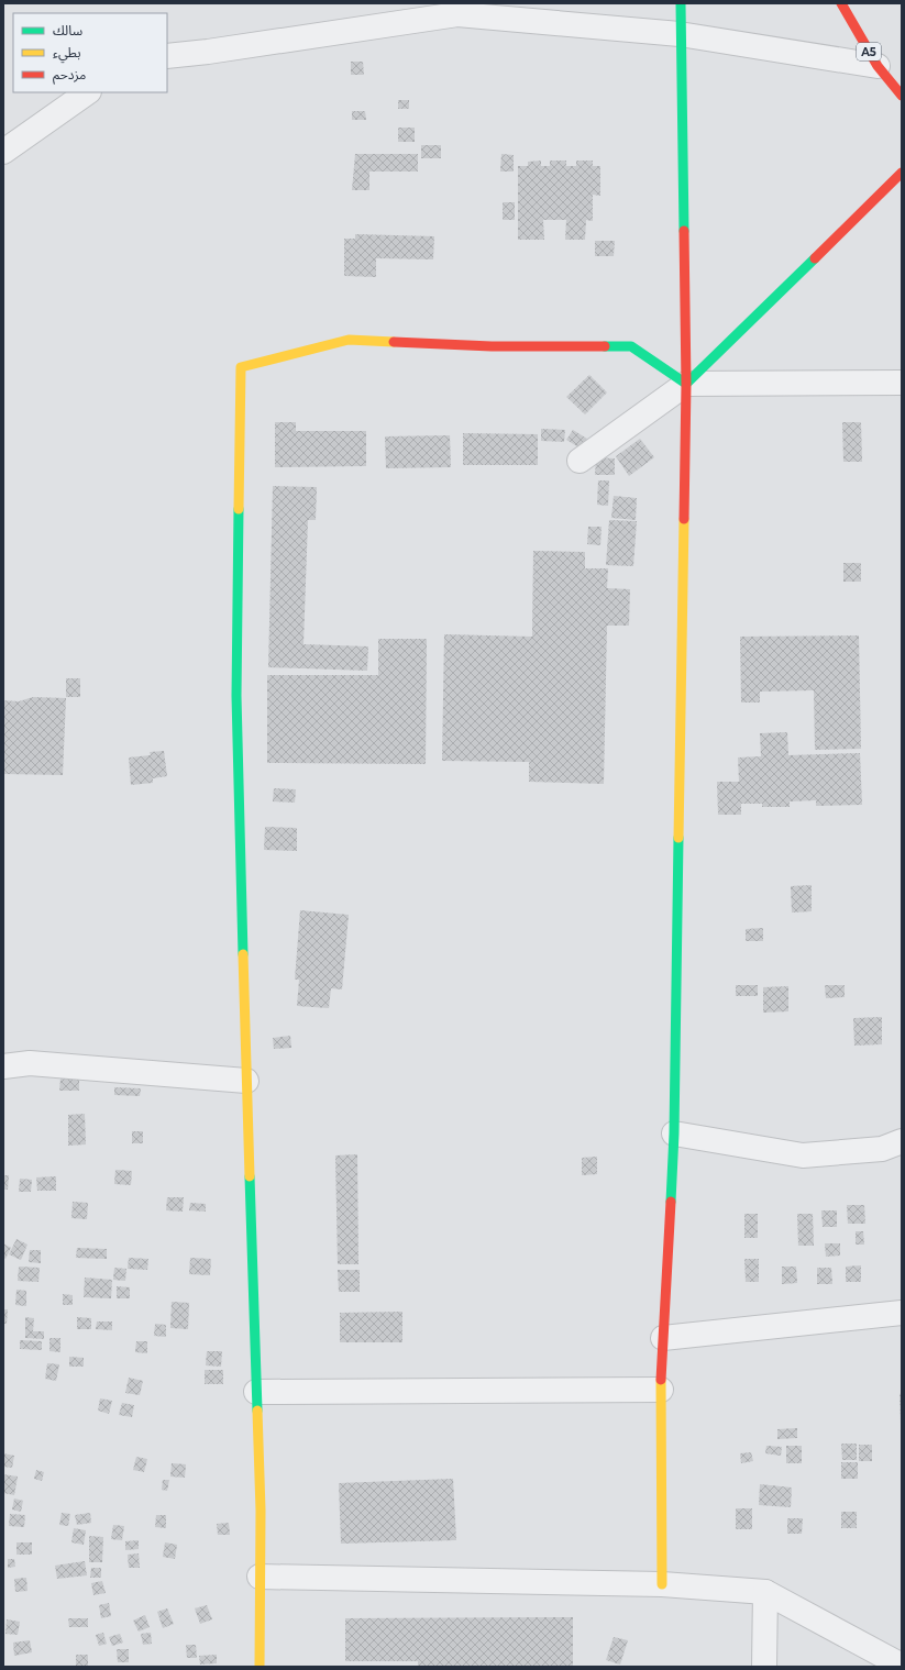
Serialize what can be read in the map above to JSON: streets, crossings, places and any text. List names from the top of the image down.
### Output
{
  "streets": {
    "main road": ["A5"]
  },
  "legend": ["سالك", "بطيء", "مزدحم"]
}
